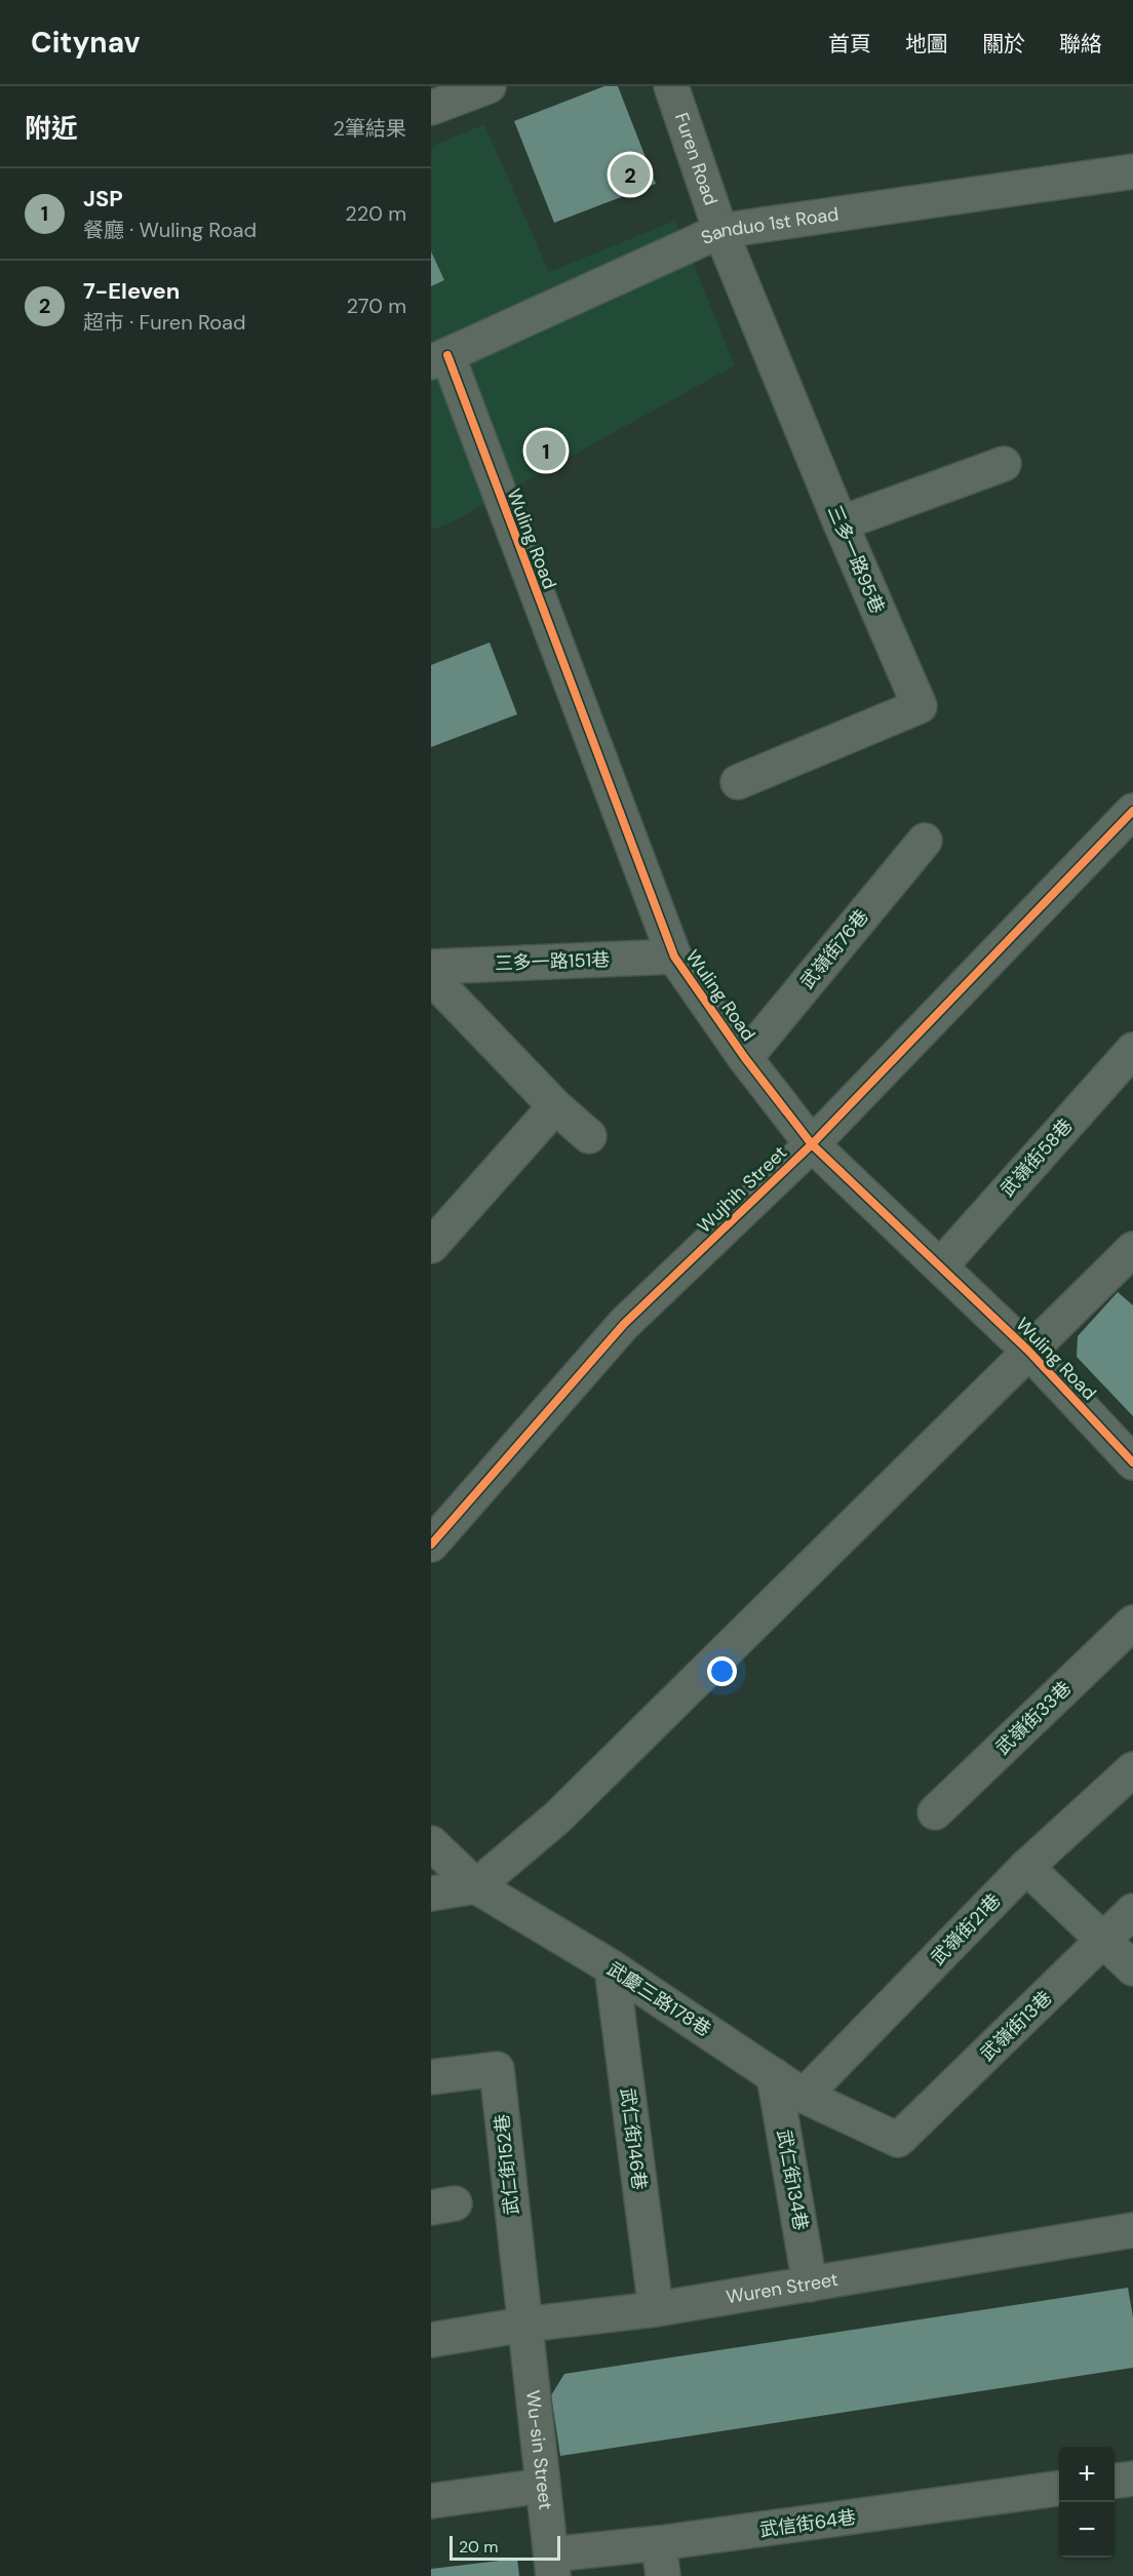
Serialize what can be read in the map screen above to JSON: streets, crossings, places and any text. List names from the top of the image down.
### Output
{
  "streets": {
    "street": [
      "Furen Road",
      "Sanduo 1st Road",
      "Wuling Road",
      "三多一路95巷",
      "武嶺街76巷",
      "三多一路151巷",
      "武嶺街58巷",
      "Wujhih Street",
      "武嶺街33巷",
      "武嶺街21巷",
      "武慶三路178巷",
      "武嶺街13巷",
      "武仁街146巷",
      "武仁街152巷",
      "武仁街134巷",
      "Wuren Street",
      "Wu-sin Street",
      "武信街64巷"
    ]
  },
  "crossings": [
    ["Furen Road", "Sanduo 1st Road"],
    ["Furen Road", "三多一路95巷"],
    ["Sanduo 1st Road", "Wuling Road"],
    ["Sanduo 1st Road", "三多一路95巷"],
    ["Wuling Road", "武嶺街76巷"],
    ["Wuling Road", "三多一路151巷"],
    ["Wuling Road", "武嶺街58巷"],
    ["Wuling Road", "Wujhih Street"],
    ["武嶺街21巷", "武慶三路178巷"],
    ["武慶三路178巷", "武嶺街13巷"],
    ["武慶三路178巷", "武仁街146巷"],
    ["武慶三路178巷", "武仁街134巷"],
    ["武仁街146巷", "Wuren Street"],
    ["武仁街152巷", "Wuren Street"],
    ["武仁街152巷", "Wu-sin Street"],
    ["武仁街134巷", "Wuren Street"],
    ["Wuren Street", "Wu-sin Street"],
    ["Wu-sin Street", "武信街64巷"]
  ],
  "scale_bar": "20 m",
  "page": {
    "header": "Citynav",
    "nav": [
      "首頁",
      "地圖",
      "關於",
      "聯絡"
    ],
    "heading": ["附近", "2筆結果"],
    "pins": ["2", "1"],
    "list": [
      {
        "mark": "1",
        "name": "JSP",
        "note": "餐廳 · Wuling Road",
        "value": "220 m"
      },
      {
        "mark": "2",
        "name": "7-Eleven",
        "note": "超市 · Furen Road",
        "value": "270 m"
      }
    ],
    "map_buttons": ["+", "−"],
    "scale": "20 m"
  }
}
